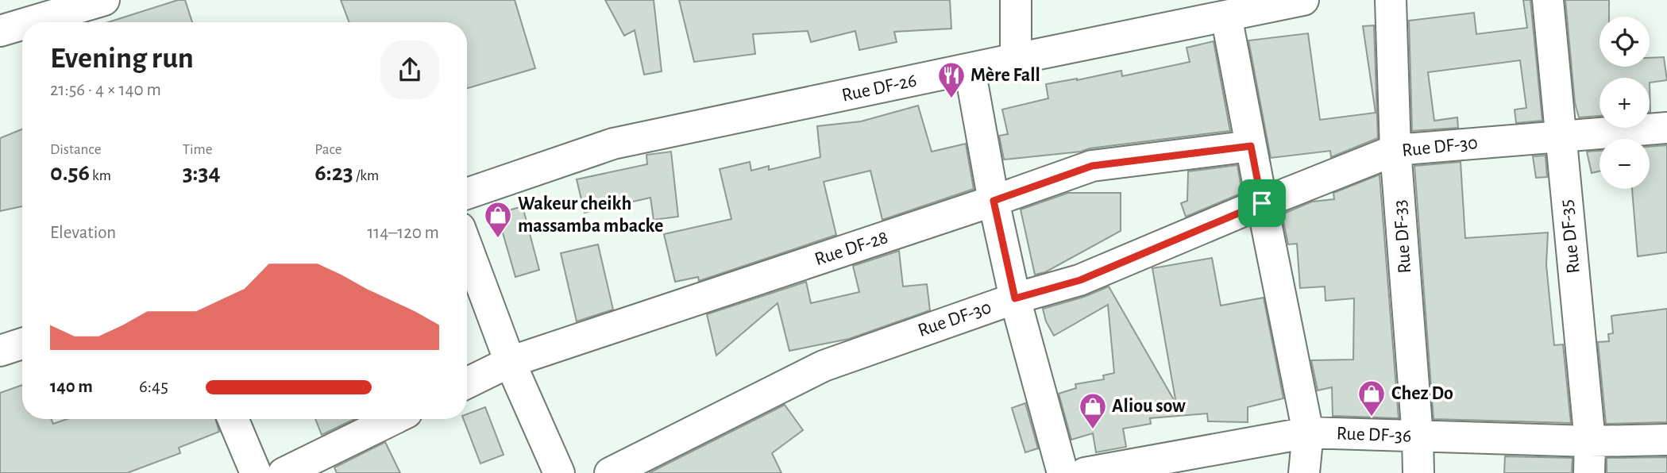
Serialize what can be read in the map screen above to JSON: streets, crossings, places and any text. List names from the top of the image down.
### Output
{
  "streets": {
    "street": [
      "Rue DF-26",
      "Rue DF-30",
      "Rue DF-33",
      "Rue DF-35",
      "Rue DF-28",
      "Rue DF-36"
    ]
  },
  "crossings": [
    ["Rue DF-30", "Rue DF-33"],
    ["Rue DF-30", "Rue DF-35"],
    ["Rue DF-33", "Rue DF-36"],
    ["Rue DF-35", "Rue DF-36"]
  ],
  "places": {
    "restaurant": ["Mère Fall"],
    "shop": ["Wakeur cheikh massamba mbacke", "Chez Do", "Aliou sow"]
  },
  "page": {
    "map_buttons": ["+", "−"],
    "heading": ["Evening run", "21:56 · 4 × 140 m"],
    "stats": [
      ["Distance", "0.56 km"],
      ["Time", "3:34"],
      ["Pace", "6:23 /km"]
    ],
    "chart": ["Elevation", "114–120 m"],
    "list": [
      {
        "name": "140 m",
        "note": "6:45"
      }
    ]
  }
}
